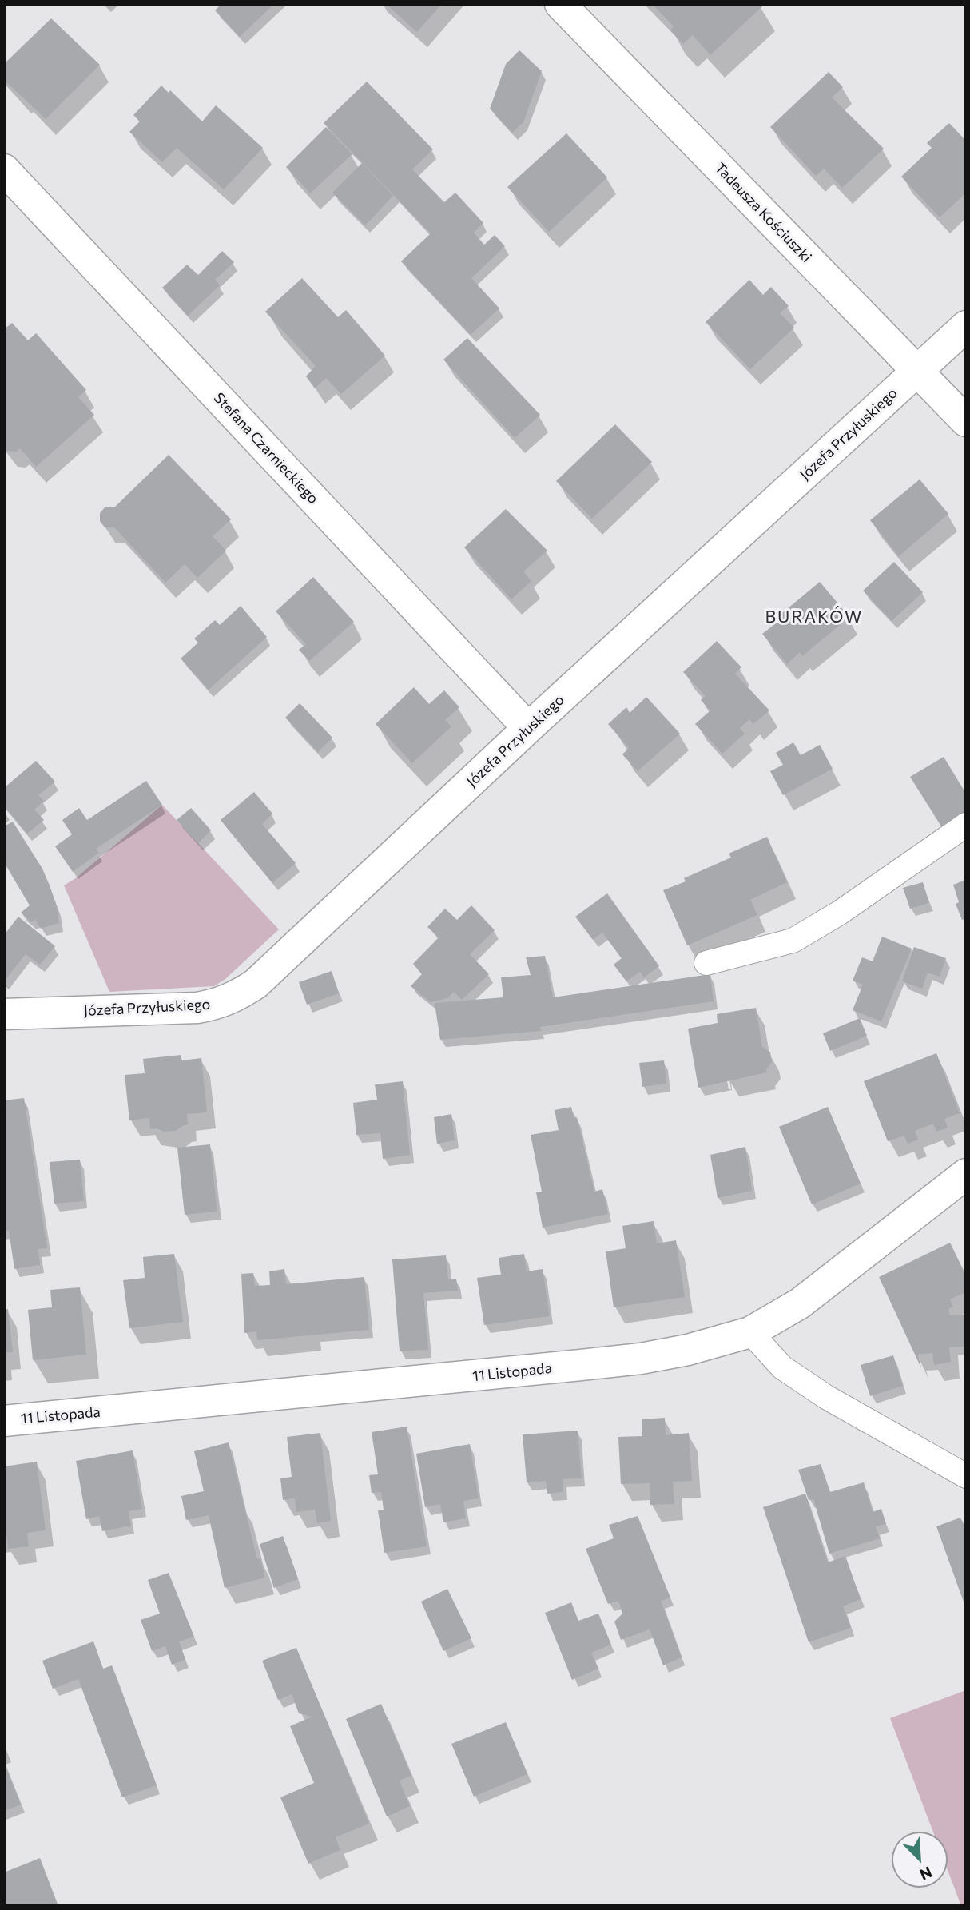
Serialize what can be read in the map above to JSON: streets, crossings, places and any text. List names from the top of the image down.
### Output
{
  "streets": {
    "street": [
      "Tadeusza Kościuszki",
      "Józefa Przyłuskiego",
      "Stefana Czarnieckiego",
      "11 Listopada"
    ]
  },
  "crossings": [
    ["Tadeusza Kościuszki", "Józefa Przyłuskiego"],
    ["Józefa Przyłuskiego", "Stefana Czarnieckiego"]
  ],
  "districts": ["BURAKÓW"],
  "north": "bottom right"
}
